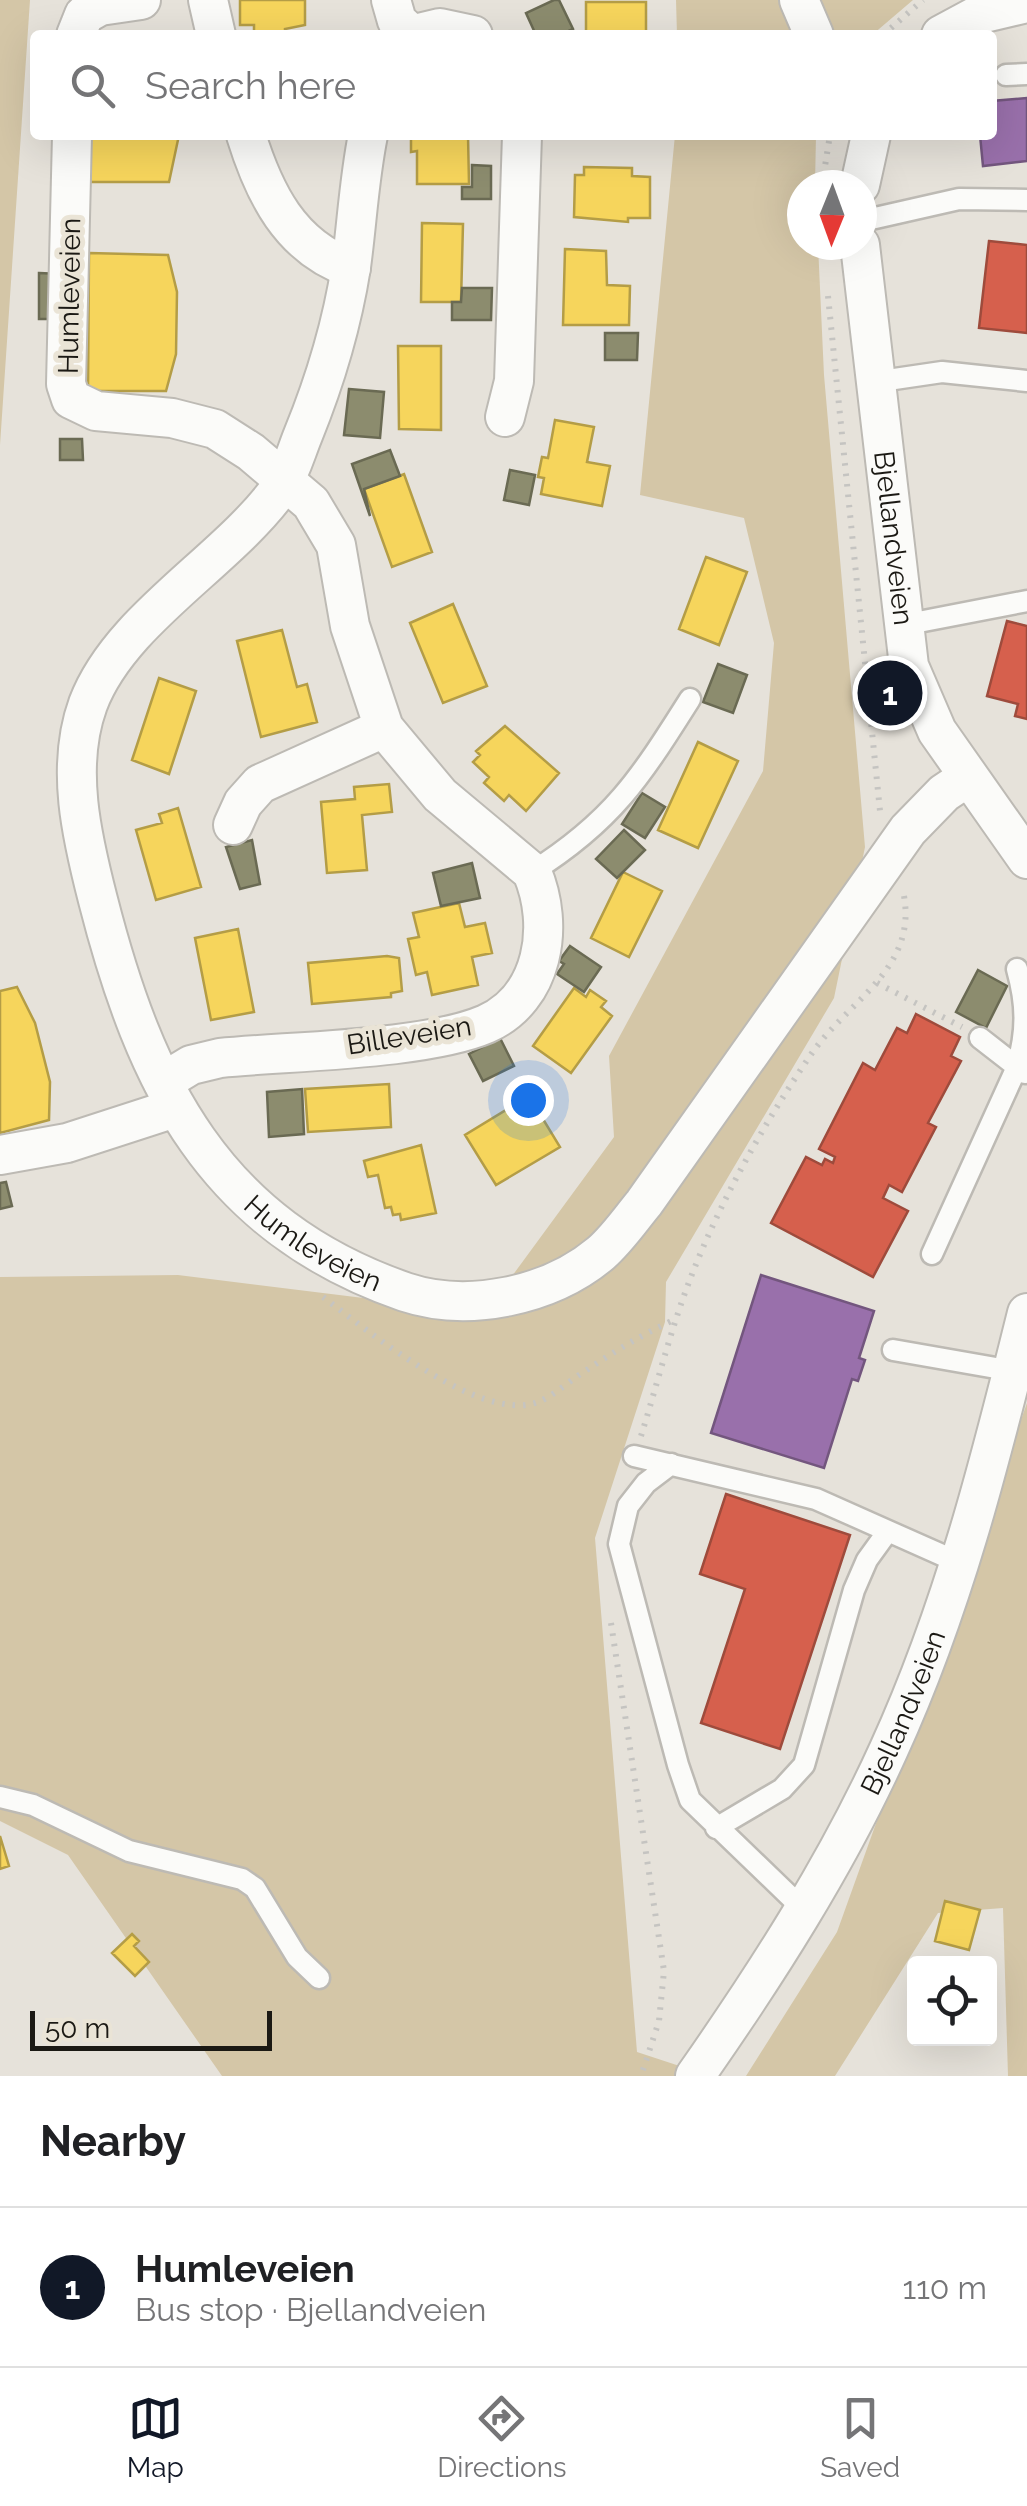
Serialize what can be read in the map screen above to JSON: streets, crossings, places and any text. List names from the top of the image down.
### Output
{
  "streets": {
    "street": ["Humleveien", "Bjellandveien", "Billeveien"]
  },
  "crossings": [
    ["Humleveien", "Bjellandveien"],
    ["Humleveien", "Billeveien"]
  ],
  "scale_bar": "50 m",
  "north": "bottom",
  "page": {
    "search": "Search here",
    "pins": "1",
    "scale": "50 m",
    "heading": "Nearby",
    "list": [
      {
        "mark": "1",
        "name": "Humleveien",
        "note": "Bus stop · Bjellandveien",
        "value": "110 m"
      }
    ],
    "nav": ["Map", "Directions", "Saved"]
  }
}
